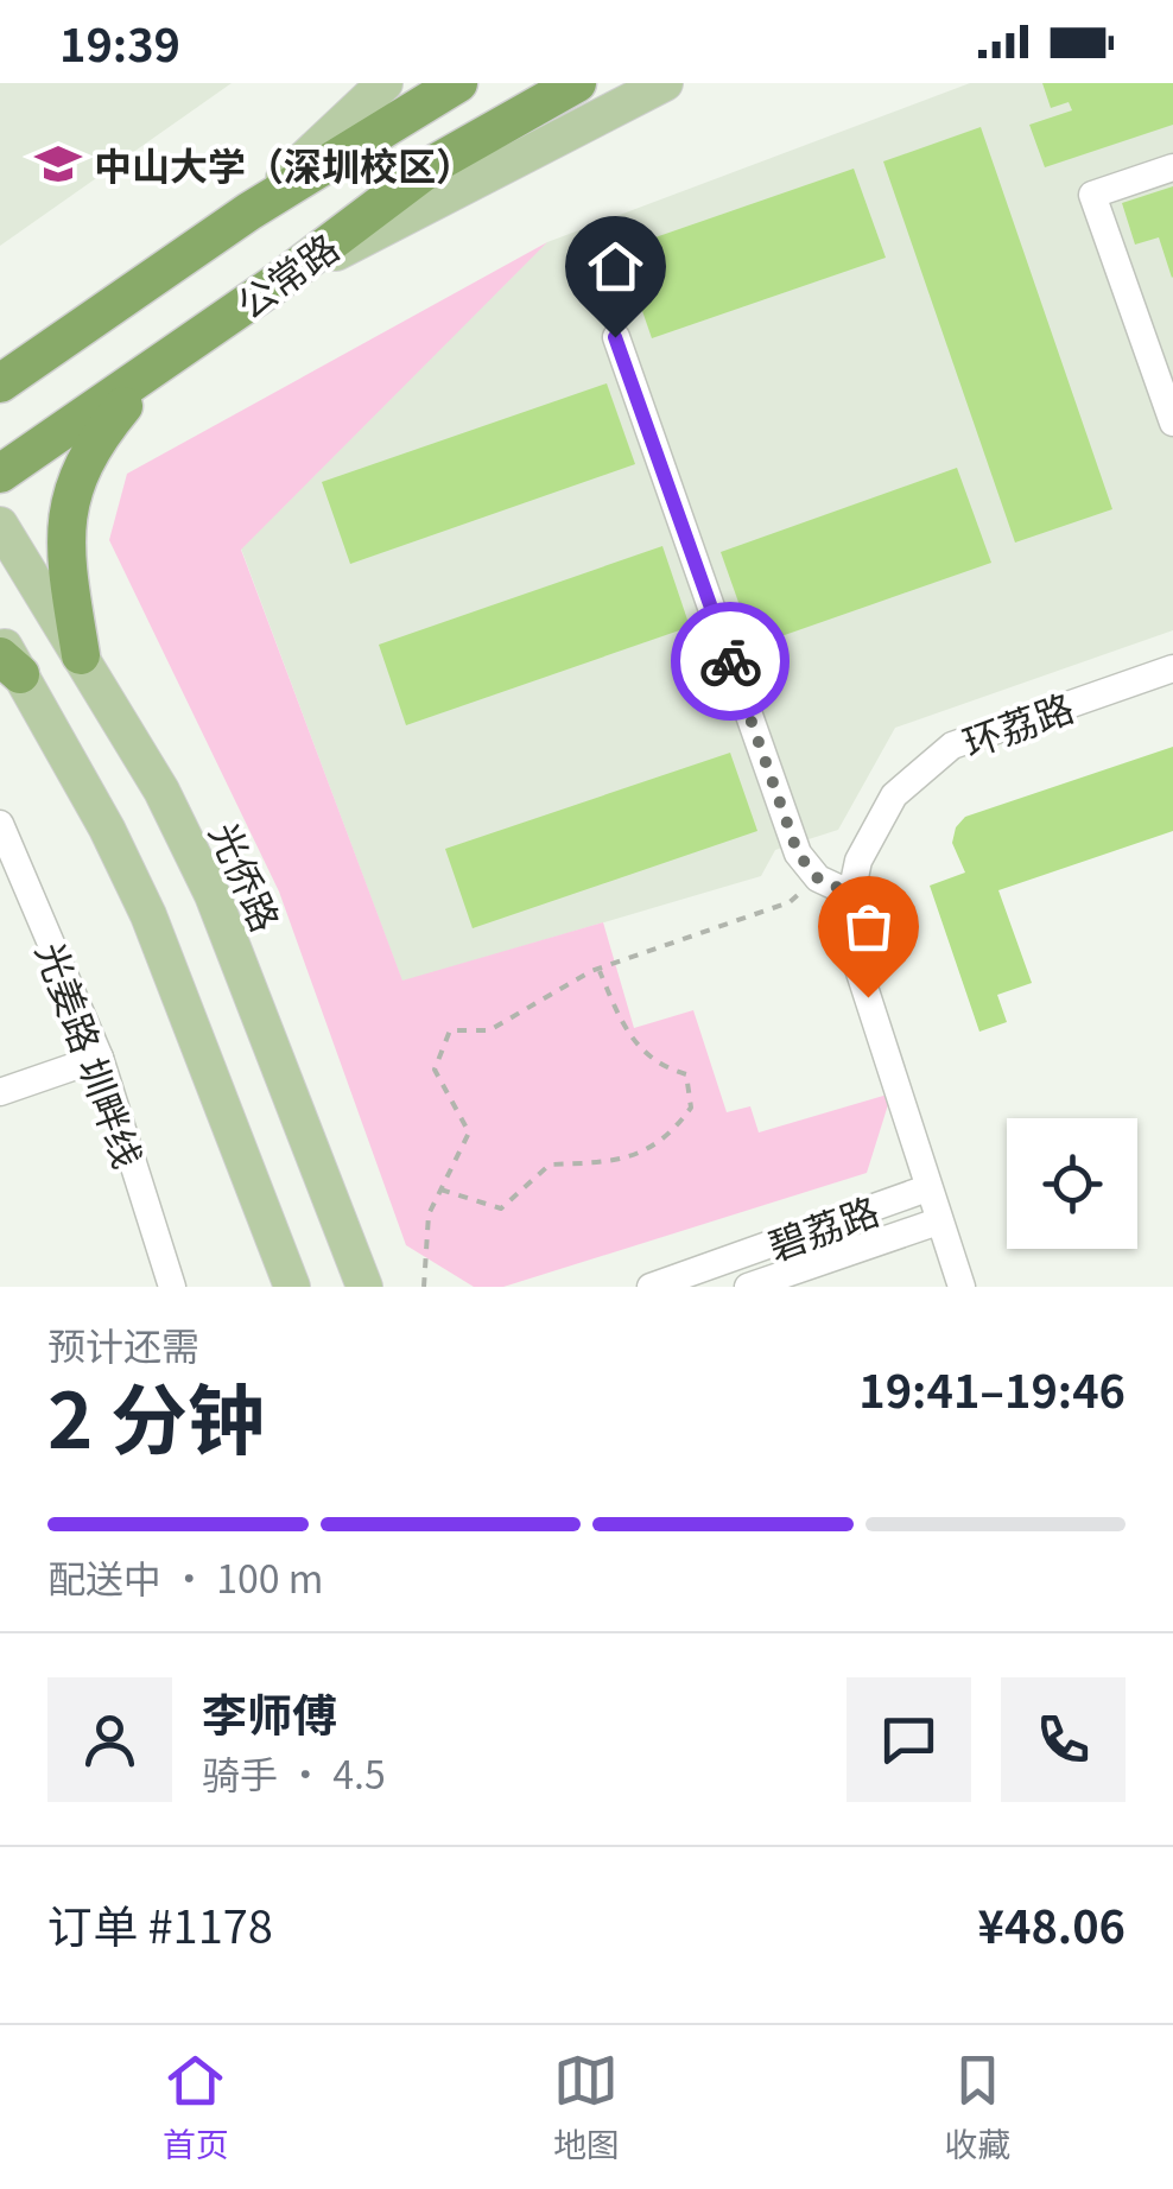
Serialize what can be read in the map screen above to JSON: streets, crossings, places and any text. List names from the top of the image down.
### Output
{
  "streets": {
    "highway": ["公常路"],
    "main road": ["光侨路"],
    "street": ["环荔路", "光姜路 圳畔线", "碧荔路"]
  },
  "crossings": [
    ["环荔路", "碧荔路"]
  ],
  "places": {
    "school or university": ["中山大学（深圳校区）"]
  },
  "page": {
    "status": "19:39",
    "heading": ["2 分钟", "预计还需", "19:41–19:46"],
    "panel": [
      "李师傅",
      "骑手 · 4.5",
      "订单 #1178",
      "¥48.06"
    ],
    "bar": "配送中 · 100 m",
    "tabs": ["首页", "地图", "收藏"]
  }
}
